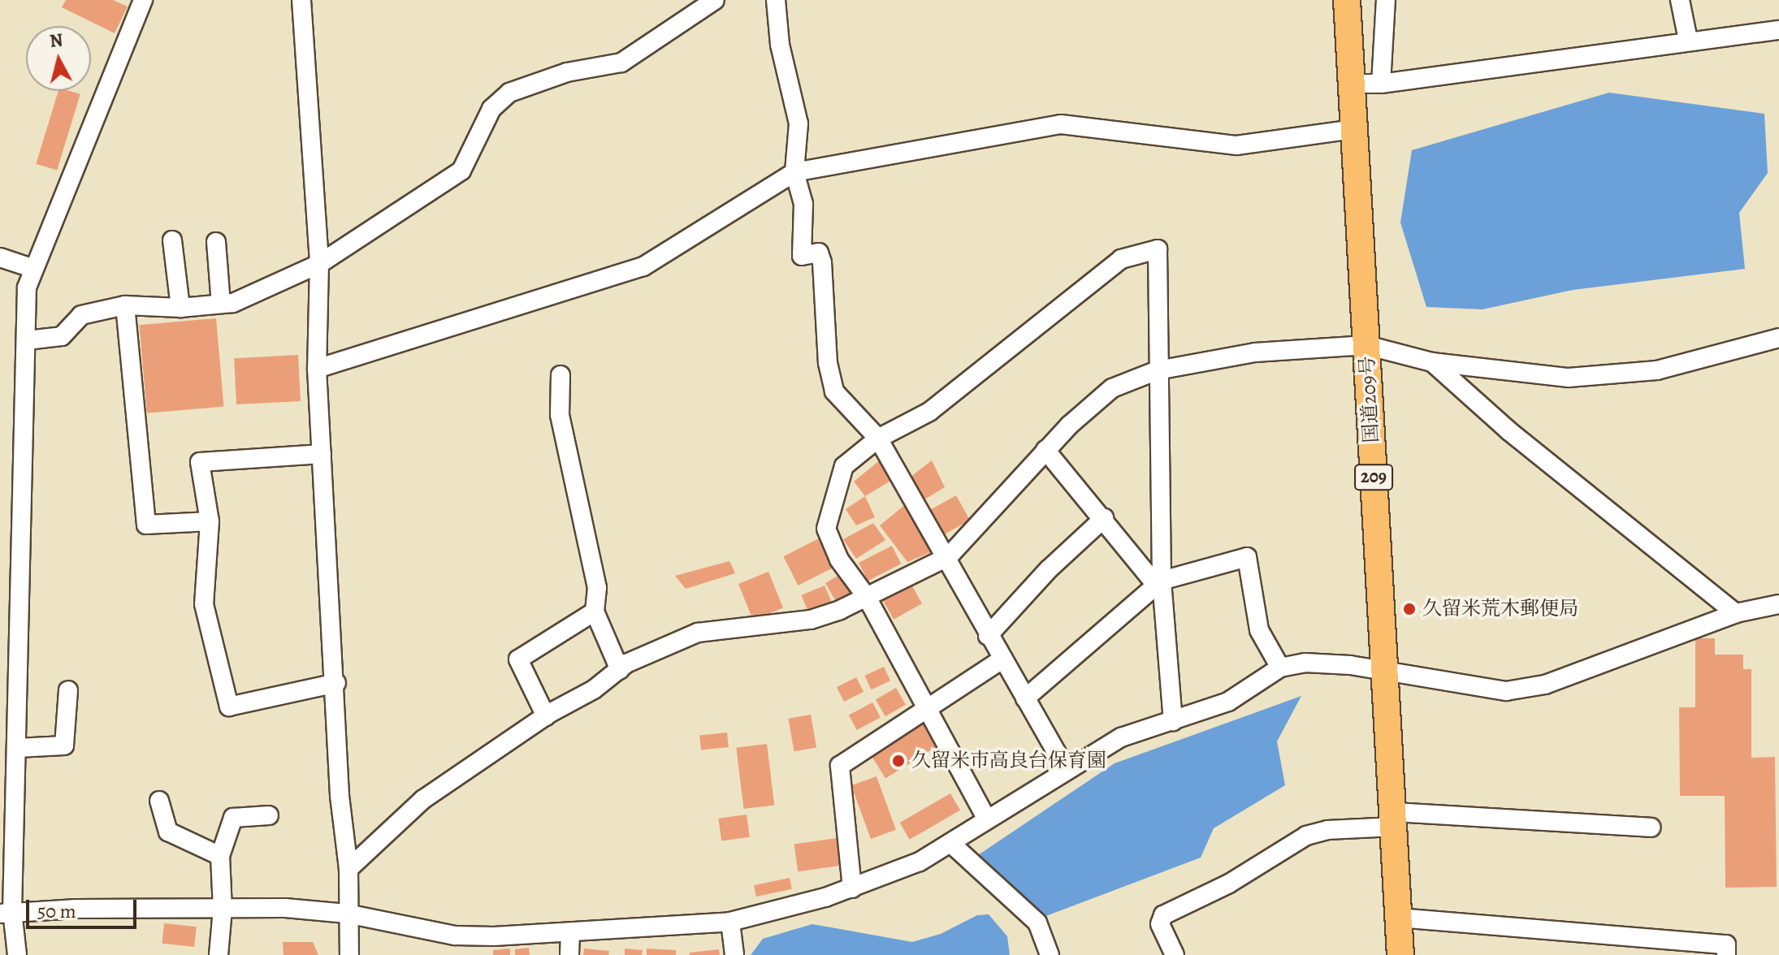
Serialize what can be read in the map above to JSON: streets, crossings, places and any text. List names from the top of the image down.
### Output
{
  "streets": {
    "highway": ["国道209号", "209"]
  },
  "places": ["久留米荒木郵便局", "久留米市高良台保育園"],
  "scale_bar": "50 m",
  "north": "top"
}
